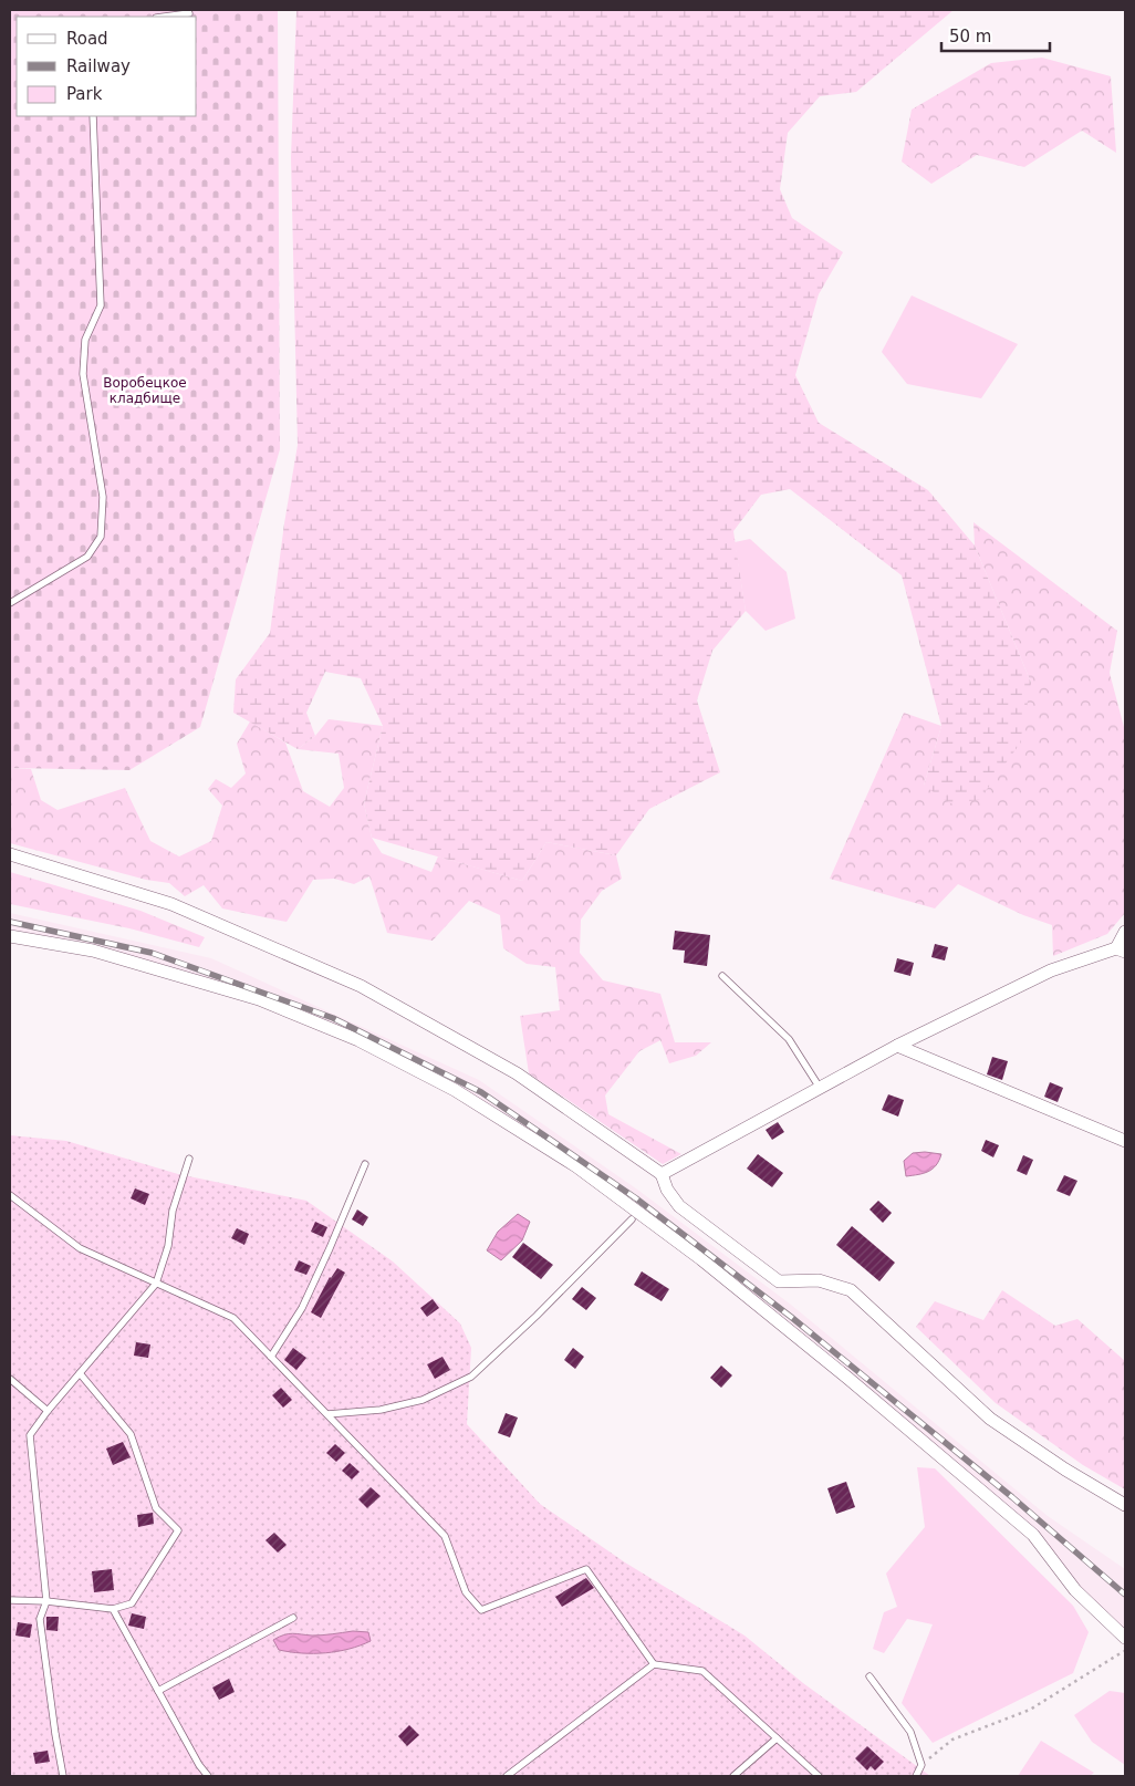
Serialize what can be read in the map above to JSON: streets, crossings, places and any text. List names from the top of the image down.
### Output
{
  "parks": ["Воробецкое кладбище"],
  "legend": ["Road", "Railway", "Park"],
  "scale_bar": "50 m"
}
